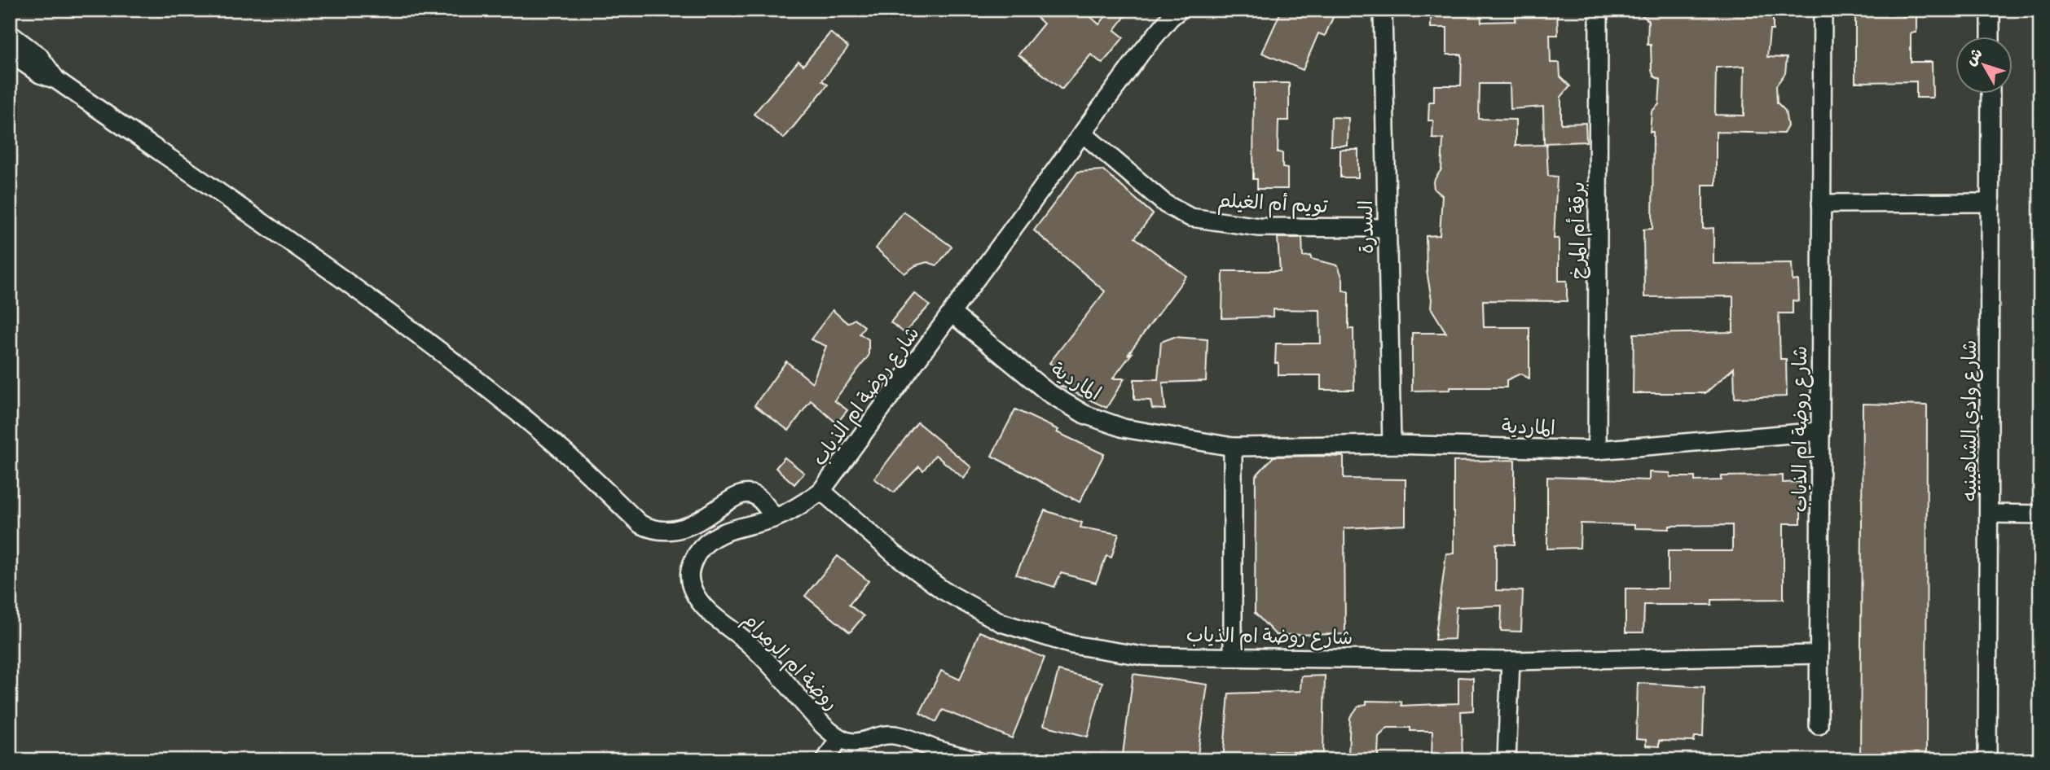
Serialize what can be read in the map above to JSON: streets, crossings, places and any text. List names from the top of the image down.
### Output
{
  "streets": {
    "street": [
      "تويم أم الغيلم",
      "السدرة",
      "برقة أم المرخ",
      "الماردية",
      "شارع روضة ام الذياب",
      "شارع وادي الشاهينيه",
      "روضة ام الرمرام"
    ]
  },
  "crossings": [
    ["تويم أم الغيلم", "السدرة"],
    ["تويم أم الغيلم", "شارع روضة ام الذياب"],
    ["السدرة", "الماردية"],
    ["برقة أم المرخ", "الماردية"],
    ["الماردية", "شارع روضة ام الذياب"],
    ["شارع روضة ام الذياب", "روضة ام الرمرام"]
  ],
  "north": "top left"
}
